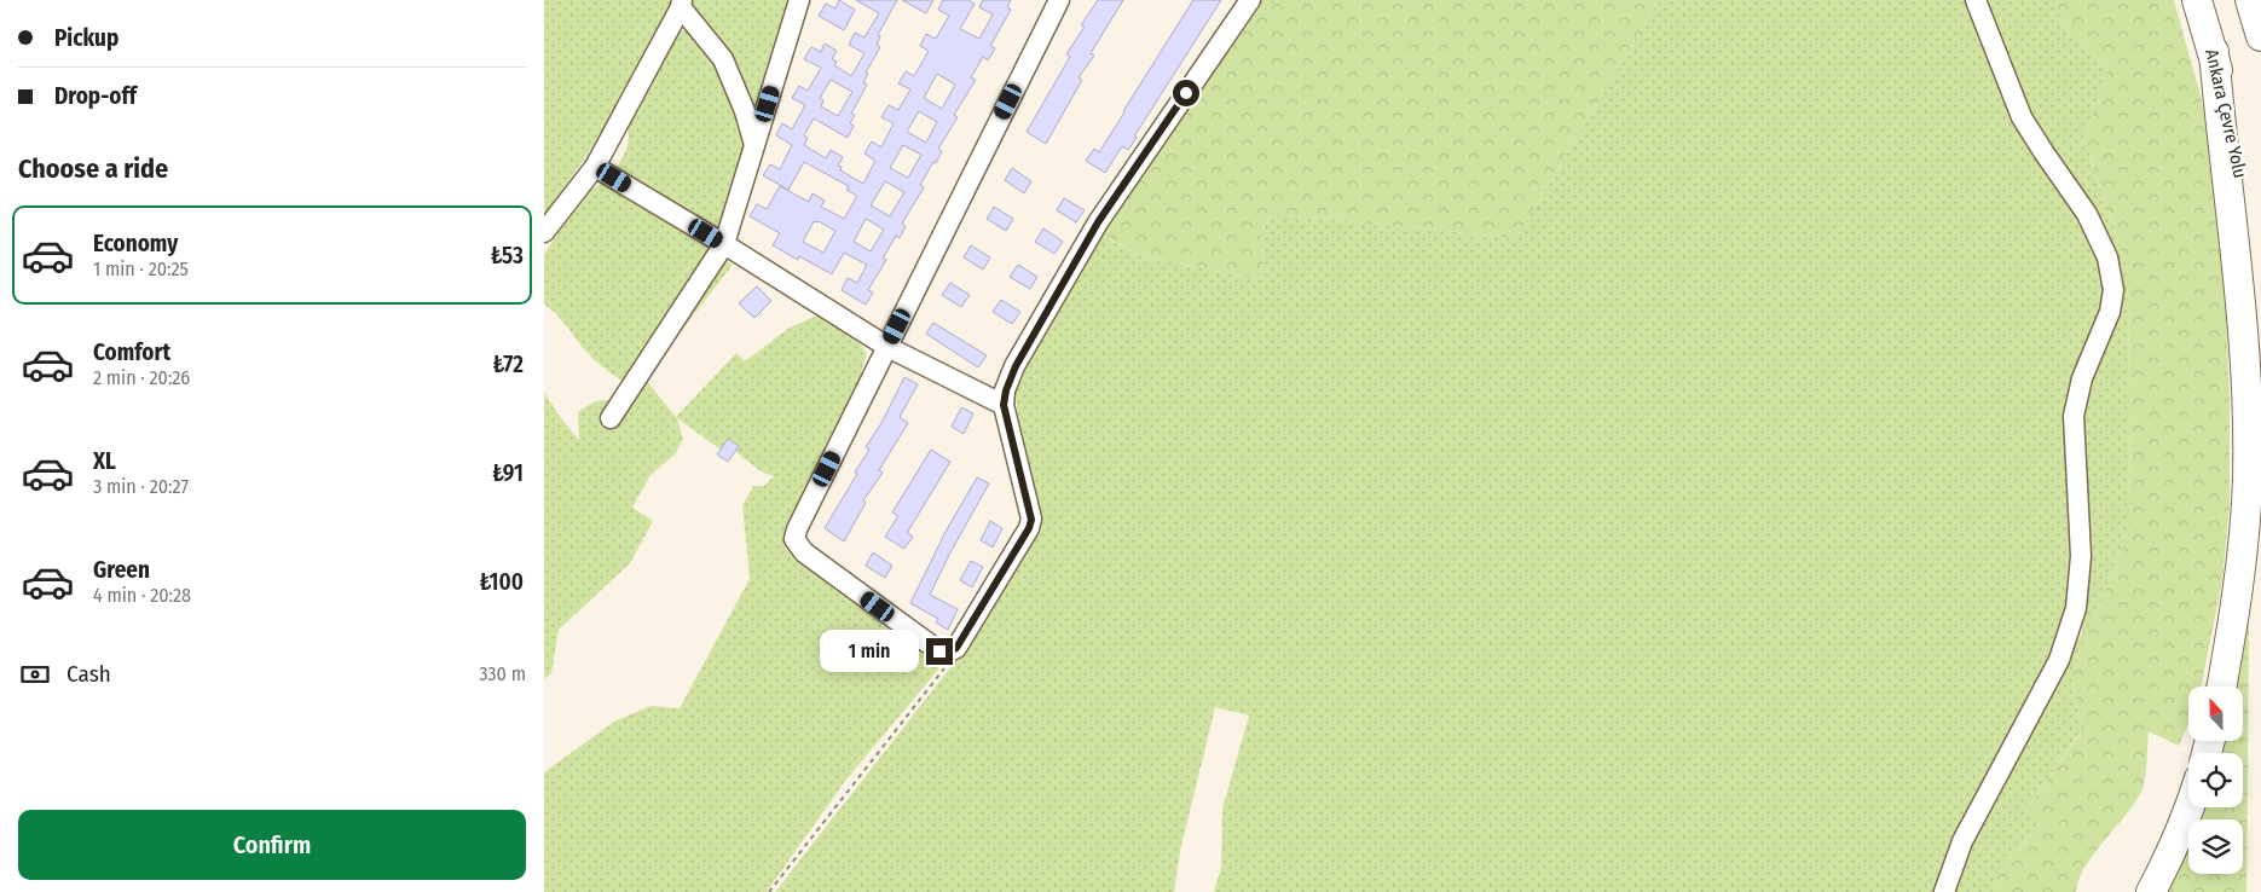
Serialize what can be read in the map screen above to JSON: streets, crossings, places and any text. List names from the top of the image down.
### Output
{
  "streets": {
    "highway": ["Ankara Çevre Yolu"]
  },
  "north": "top",
  "page": {
    "banner": ["Pickup", "Drop-off"],
    "heading": "Choose a ride",
    "list": [
      {
        "name": "Economy",
        "note": "1 min · 20:25",
        "value": "₺53"
      },
      {
        "name": "Comfort",
        "note": "2 min · 20:26",
        "value": "₺72"
      },
      {
        "name": "XL",
        "note": "3 min · 20:27",
        "value": "₺91"
      },
      {
        "name": "Green",
        "note": "4 min · 20:28",
        "value": "₺100"
      }
    ],
    "bubble": "1 min",
    "pay": ["Cash", "330 m"],
    "buttons": "Confirm"
  }
}
